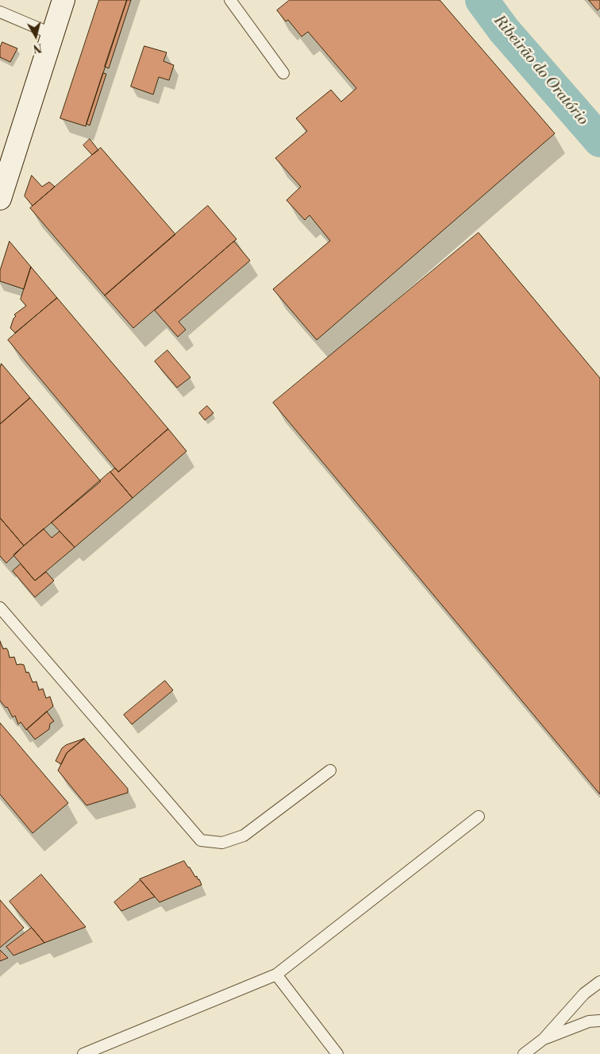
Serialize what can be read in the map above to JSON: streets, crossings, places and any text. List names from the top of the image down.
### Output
{
  "water": ["Ribeirão do Oratório"],
  "north": "bottom"
}
